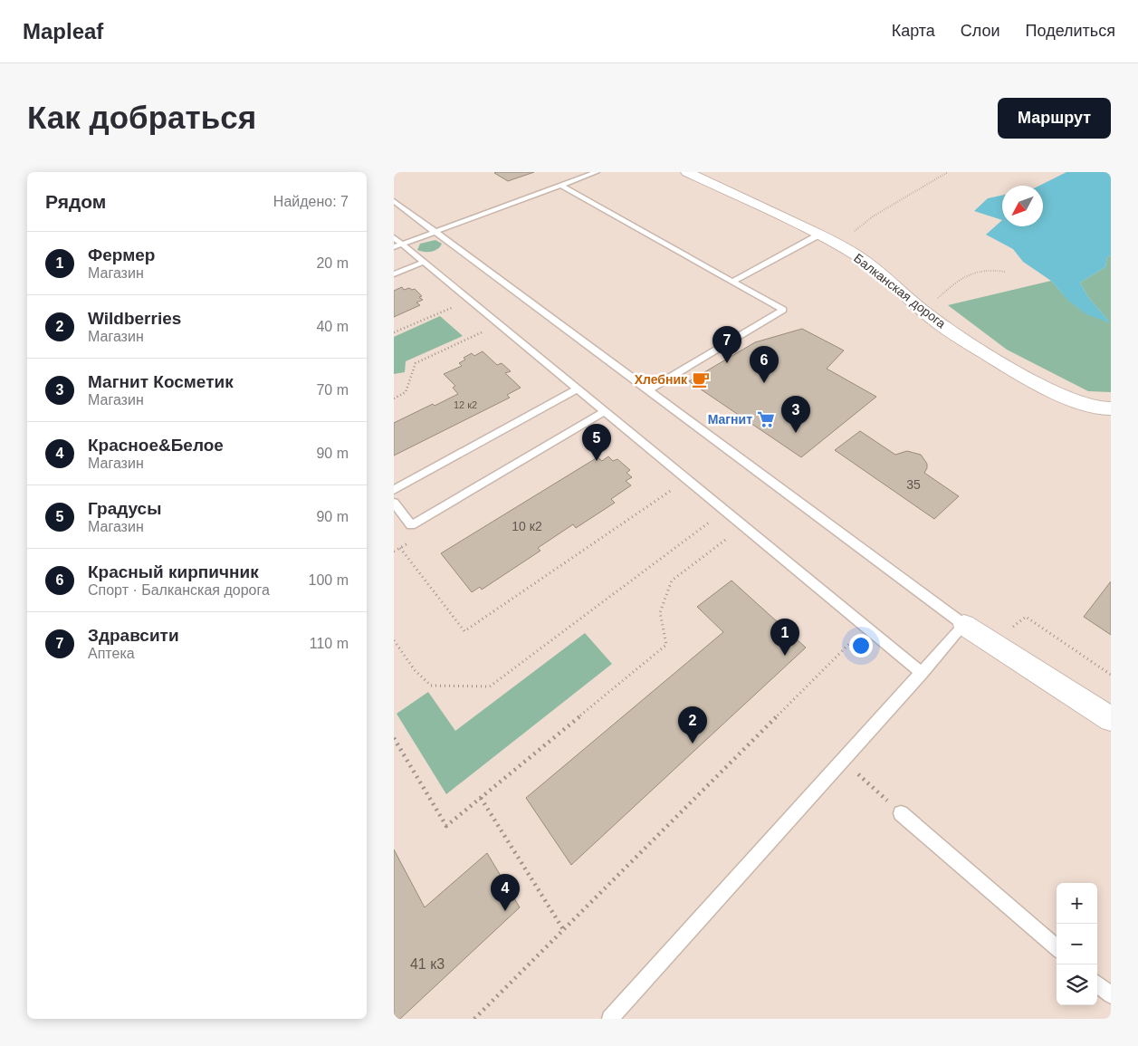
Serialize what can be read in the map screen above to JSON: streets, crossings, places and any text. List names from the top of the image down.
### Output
{
  "streets": {
    "street": ["Балканская дорога"]
  },
  "places": {
    "cafe": ["Хлебник"],
    "supermarket": ["Магнит"]
  },
  "house_numbers": [
    "12 к2",
    "35",
    "10 к2",
    "41 к3"
  ],
  "north": "bottom left",
  "page": {
    "header": "Mapleaf",
    "nav": ["Карта", "Слои", "Поделиться"],
    "buttons": "Маршрут",
    "title": "Как добраться",
    "heading": ["Рядом", "Найдено: 7"],
    "list": [
      {
        "mark": "1",
        "name": "Фермер",
        "note": "Магазин",
        "value": "20 m"
      },
      {
        "mark": "2",
        "name": "Wildberries",
        "note": "Магазин",
        "value": "40 m"
      },
      {
        "mark": "3",
        "name": "Магнит Косметик",
        "note": "Магазин",
        "value": "70 m"
      },
      {
        "mark": "4",
        "name": "Красное&Белое",
        "note": "Магазин",
        "value": "90 m"
      },
      {
        "mark": "5",
        "name": "Градусы",
        "note": "Магазин",
        "value": "90 m"
      },
      {
        "mark": "6",
        "name": "Красный кирпичник",
        "note": "Спорт · Балканская дорога",
        "value": "100 m"
      },
      {
        "mark": "7",
        "name": "Здравсити",
        "note": "Аптека",
        "value": "110 m"
      }
    ],
    "pins": [
      "7",
      "6",
      "3",
      "5",
      "1",
      "2",
      "4"
    ],
    "map_buttons": ["+", "−"]
  }
}
